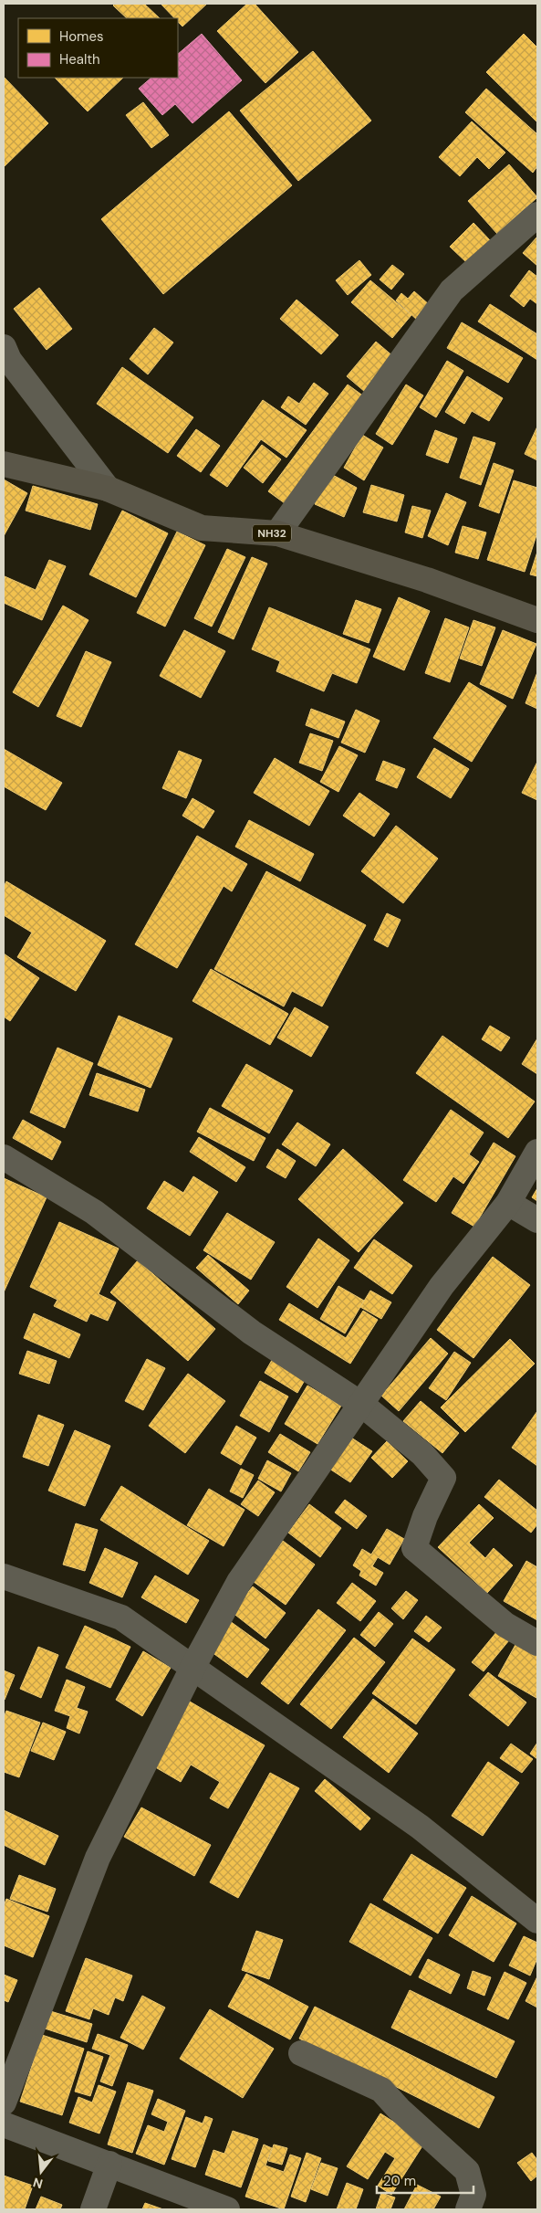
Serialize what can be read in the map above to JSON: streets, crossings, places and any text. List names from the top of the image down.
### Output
{
  "streets": {
    "main road": ["NH32"]
  },
  "legend": ["Homes", "Health"],
  "scale_bar": "20 m",
  "north": "bottom"
}
